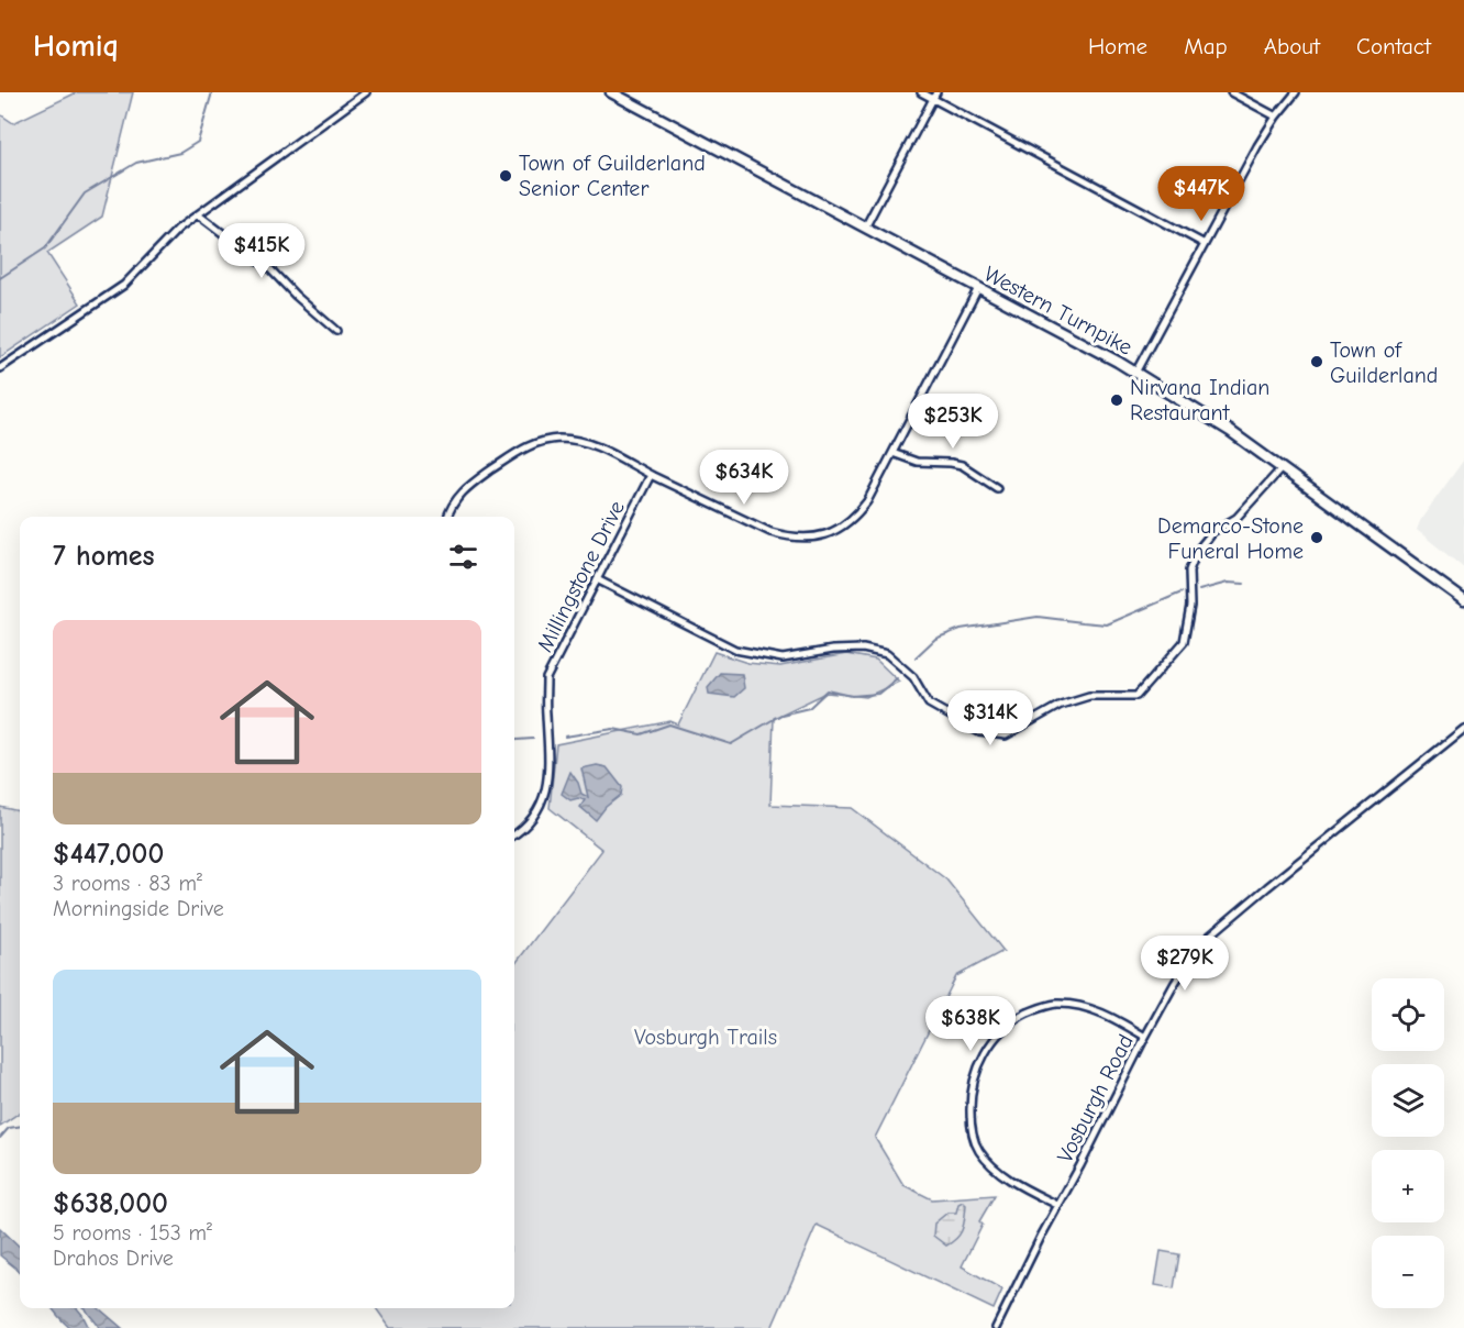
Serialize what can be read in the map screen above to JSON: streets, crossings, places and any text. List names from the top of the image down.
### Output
{
  "streets": {
    "main road": ["Western Turnpike"],
    "street": ["Millingstone Drive", "Vosburgh Road"]
  },
  "parks": ["Vosburgh Trails"],
  "places": [
    "Town of Guilderland Senior Center",
    "Town of Guilderland",
    "Nirvana Indian Restaurant",
    "Demarco-Stone Funeral Home"
  ],
  "page": {
    "header": "Homiq",
    "nav": [
      "Home",
      "Map",
      "About",
      "Contact"
    ],
    "price": [
      "$447K",
      "$415K",
      "$253K",
      "$634K",
      "$314K",
      "$279K",
      "$638K"
    ],
    "heading": "7 homes",
    "list": [
      {
        "name": "$447,000",
        "note": "3 rooms · 83 m² · Morningside Drive"
      },
      {
        "name": "$638,000",
        "note": "5 rooms · 153 m² · Drahos Drive"
      }
    ],
    "map_buttons": ["+", "−"]
  }
}
